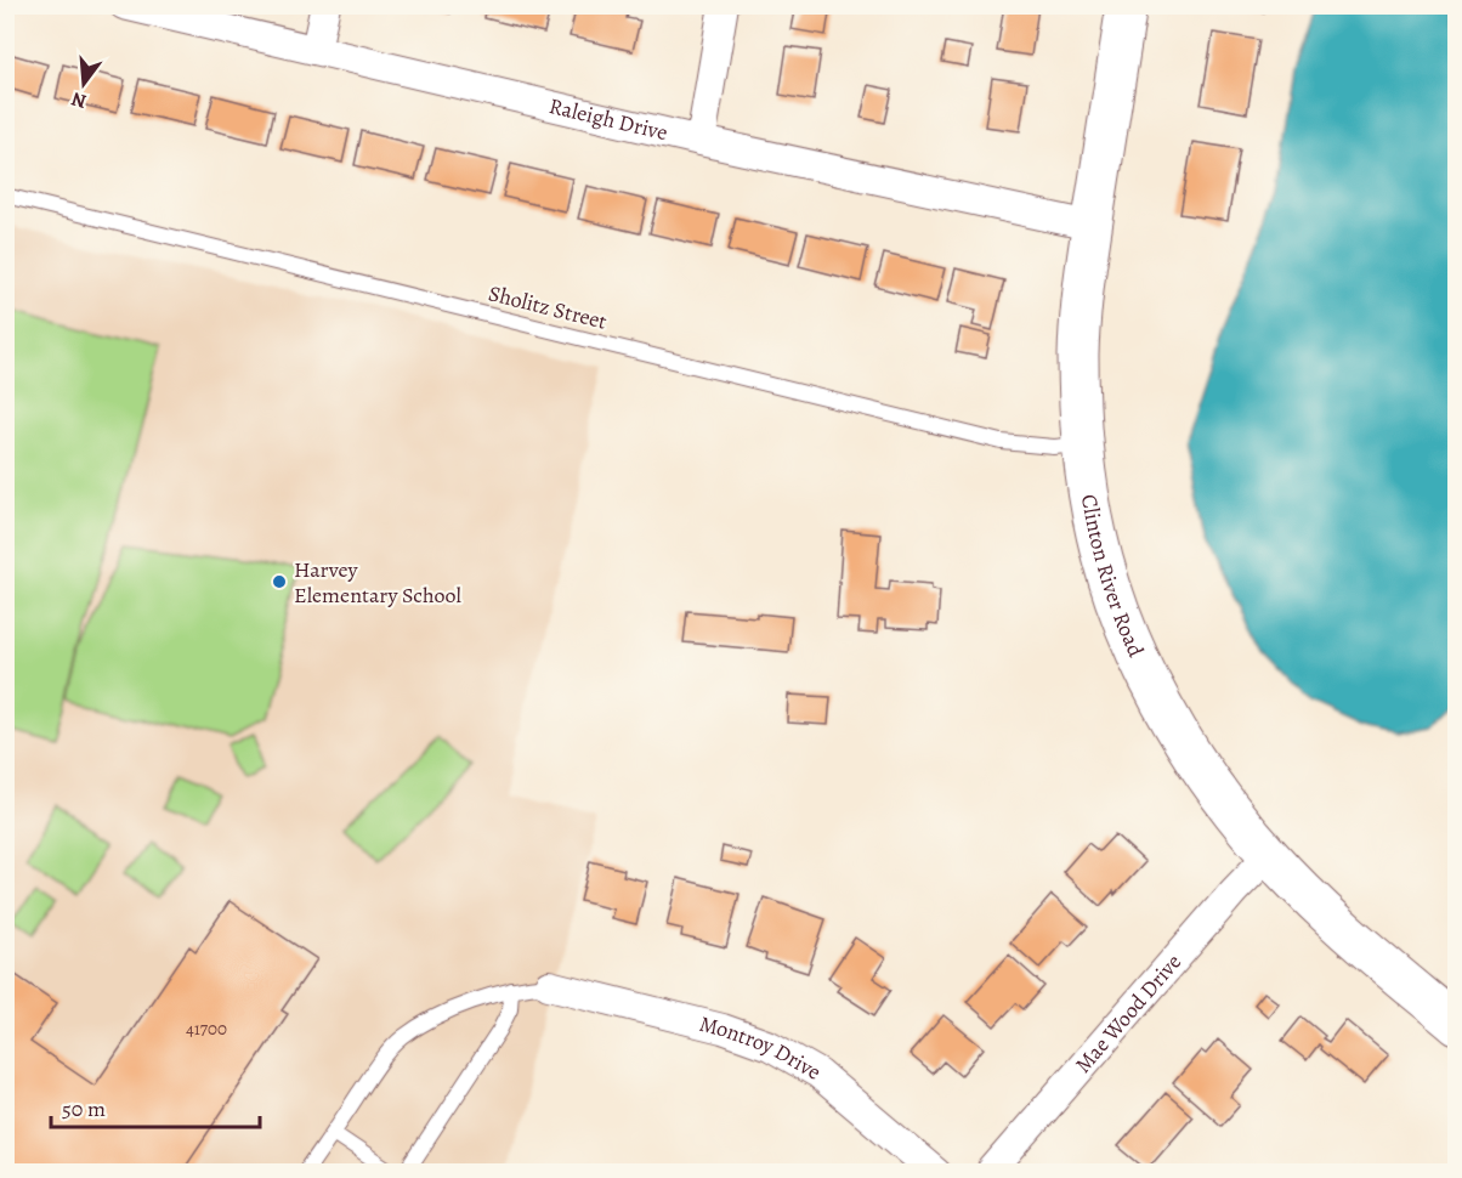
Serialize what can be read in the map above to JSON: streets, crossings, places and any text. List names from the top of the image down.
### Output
{
  "streets": {
    "street": [
      "Raleigh Drive",
      "Clinton River Road",
      "Mae Wood Drive",
      "Montroy Drive"
    ],
    "lane": ["Sholitz Street"]
  },
  "crossings": [
    ["Raleigh Drive", "Clinton River Road"],
    ["Sholitz Street", "Clinton River Road"],
    ["Clinton River Road", "Mae Wood Drive"]
  ],
  "places": ["Harvey Elementary School"],
  "house_numbers": ["41700"],
  "scale_bar": "50 m",
  "north": "bottom"
}
